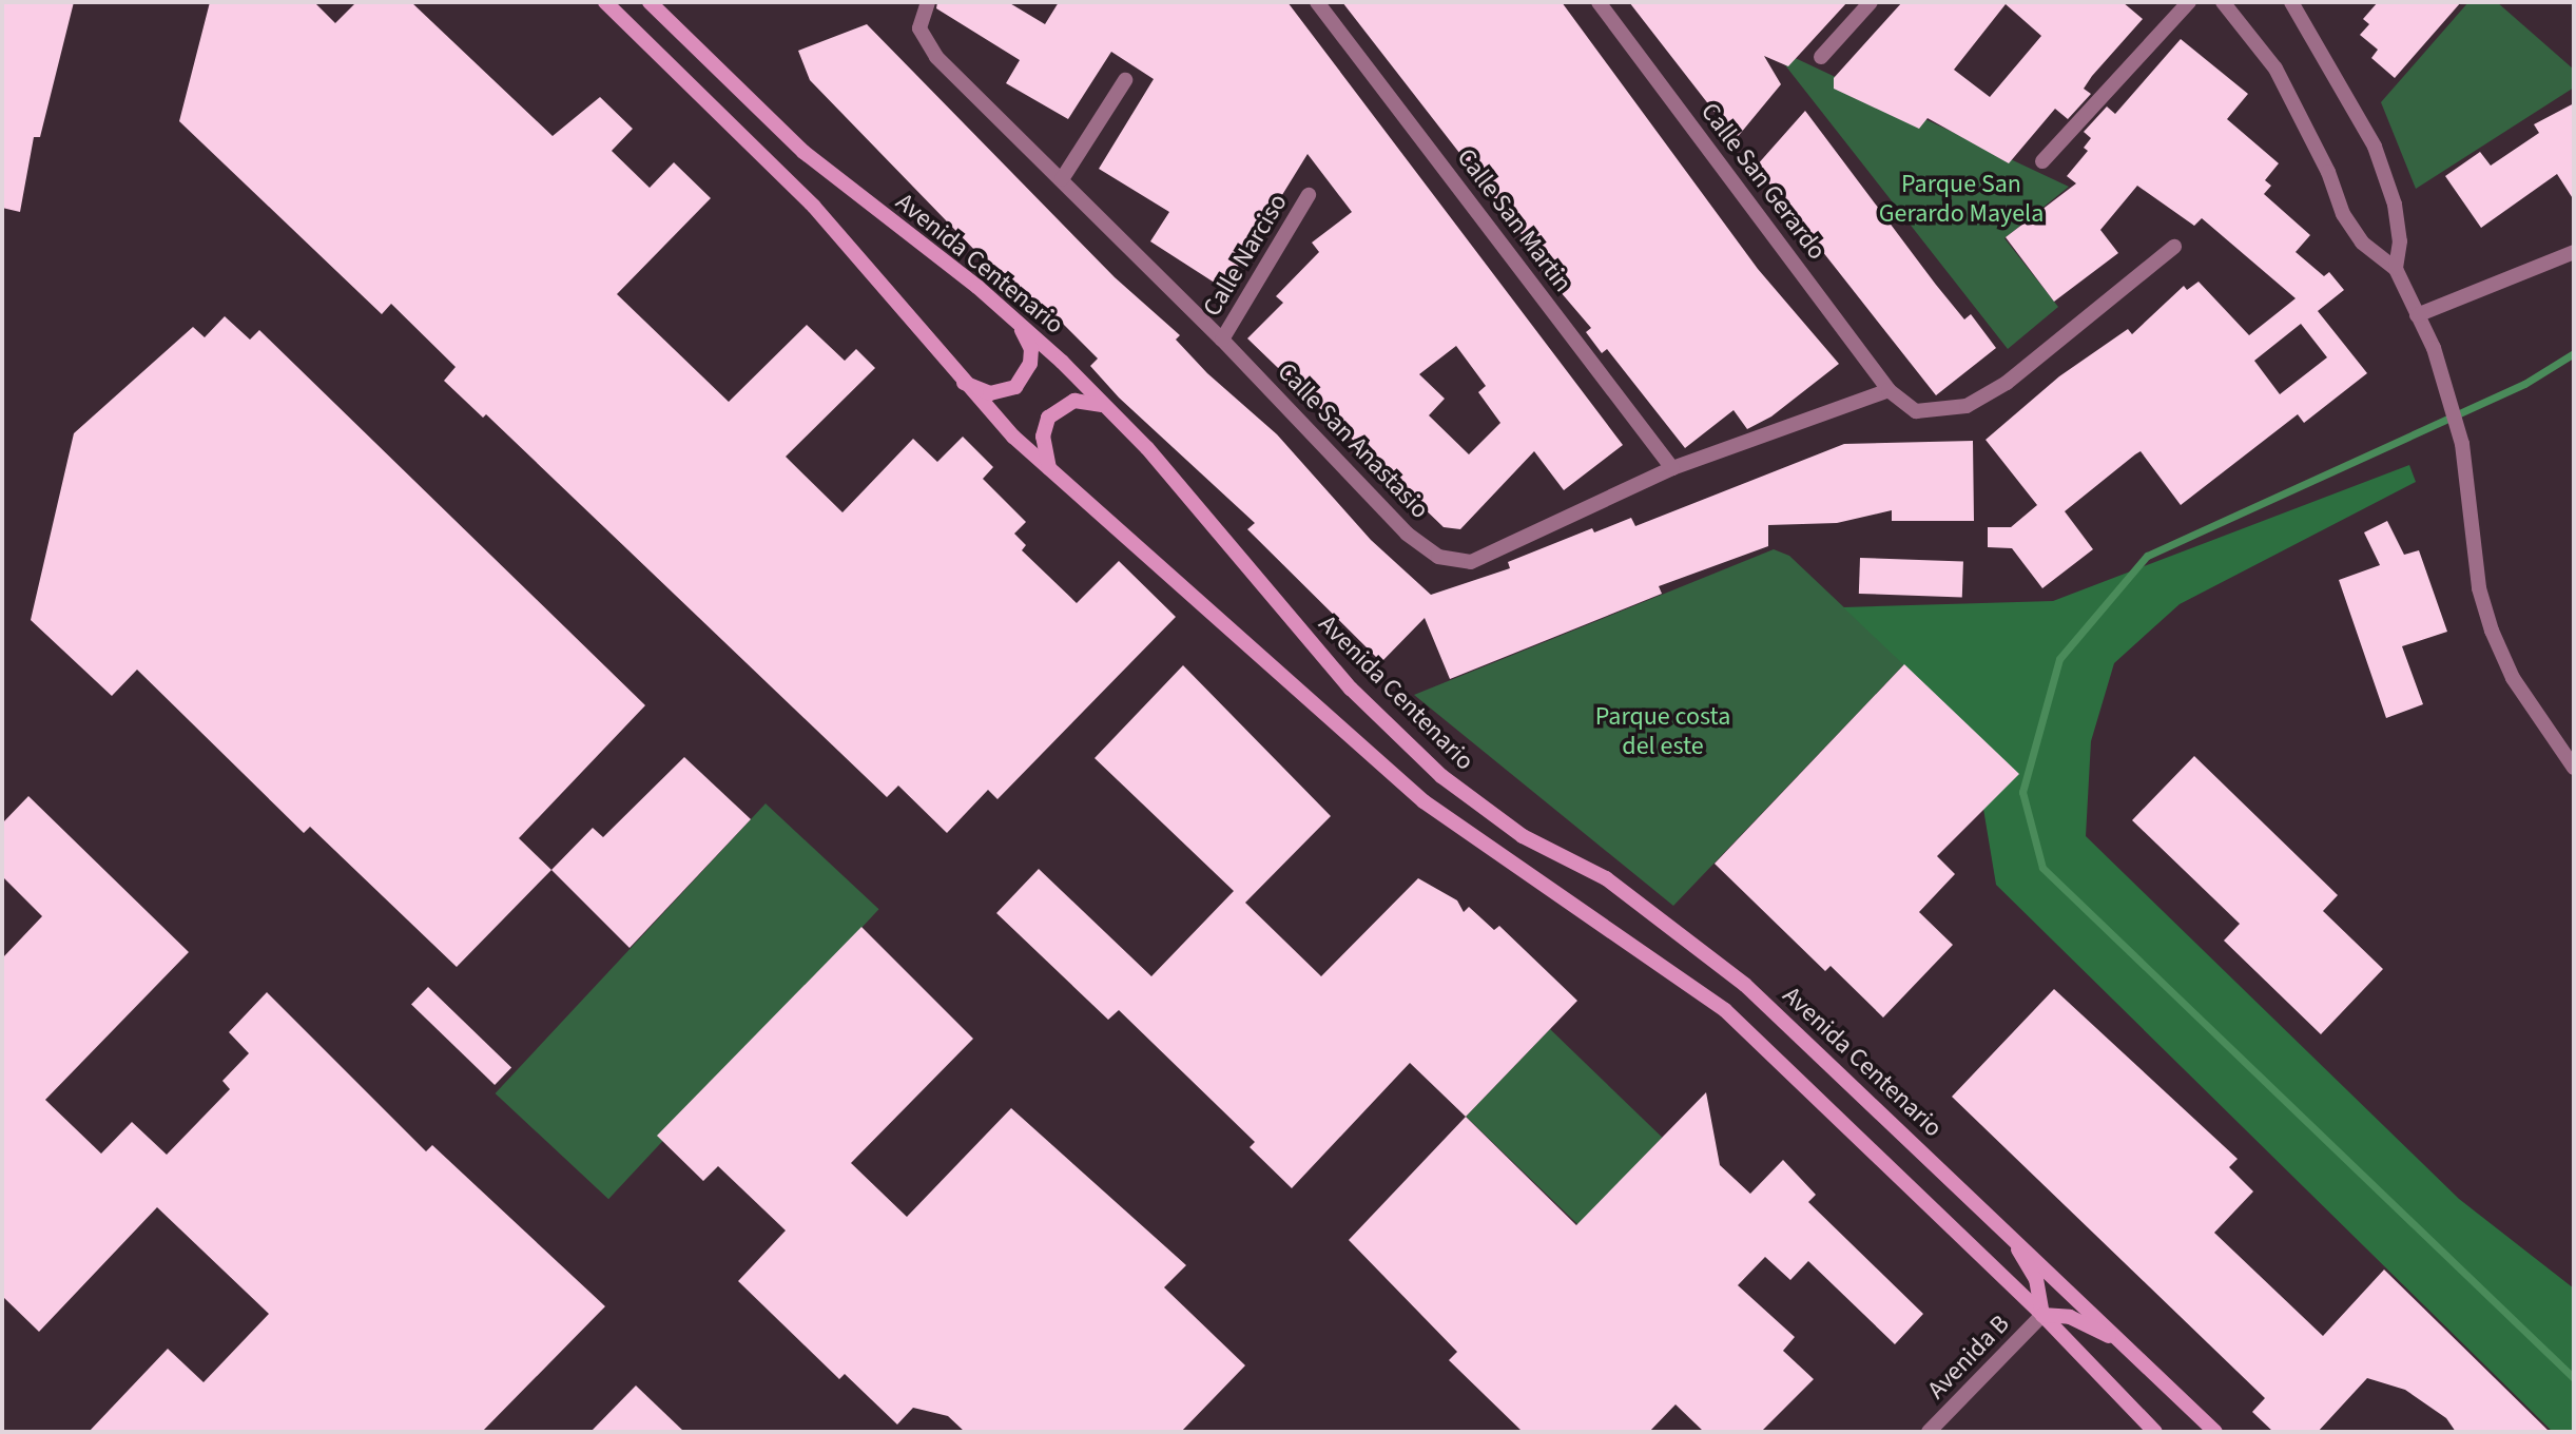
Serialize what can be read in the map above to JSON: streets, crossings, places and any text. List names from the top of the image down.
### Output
{
  "streets": {
    "main road": ["Avenida Centenario"],
    "street": [
      "Calle San Gerardo",
      "Calle San Martin",
      "Calle Narciso",
      "Calle San Anastasio",
      "Avenida B"
    ]
  },
  "crossings": [
    ["Calle San Gerardo", "Calle San Anastasio"],
    ["Calle San Martin", "Calle San Anastasio"],
    ["Calle Narciso", "Calle San Anastasio"]
  ],
  "parks": ["Parque San Gerardo Mayela", "Parque costa del este"]
}
